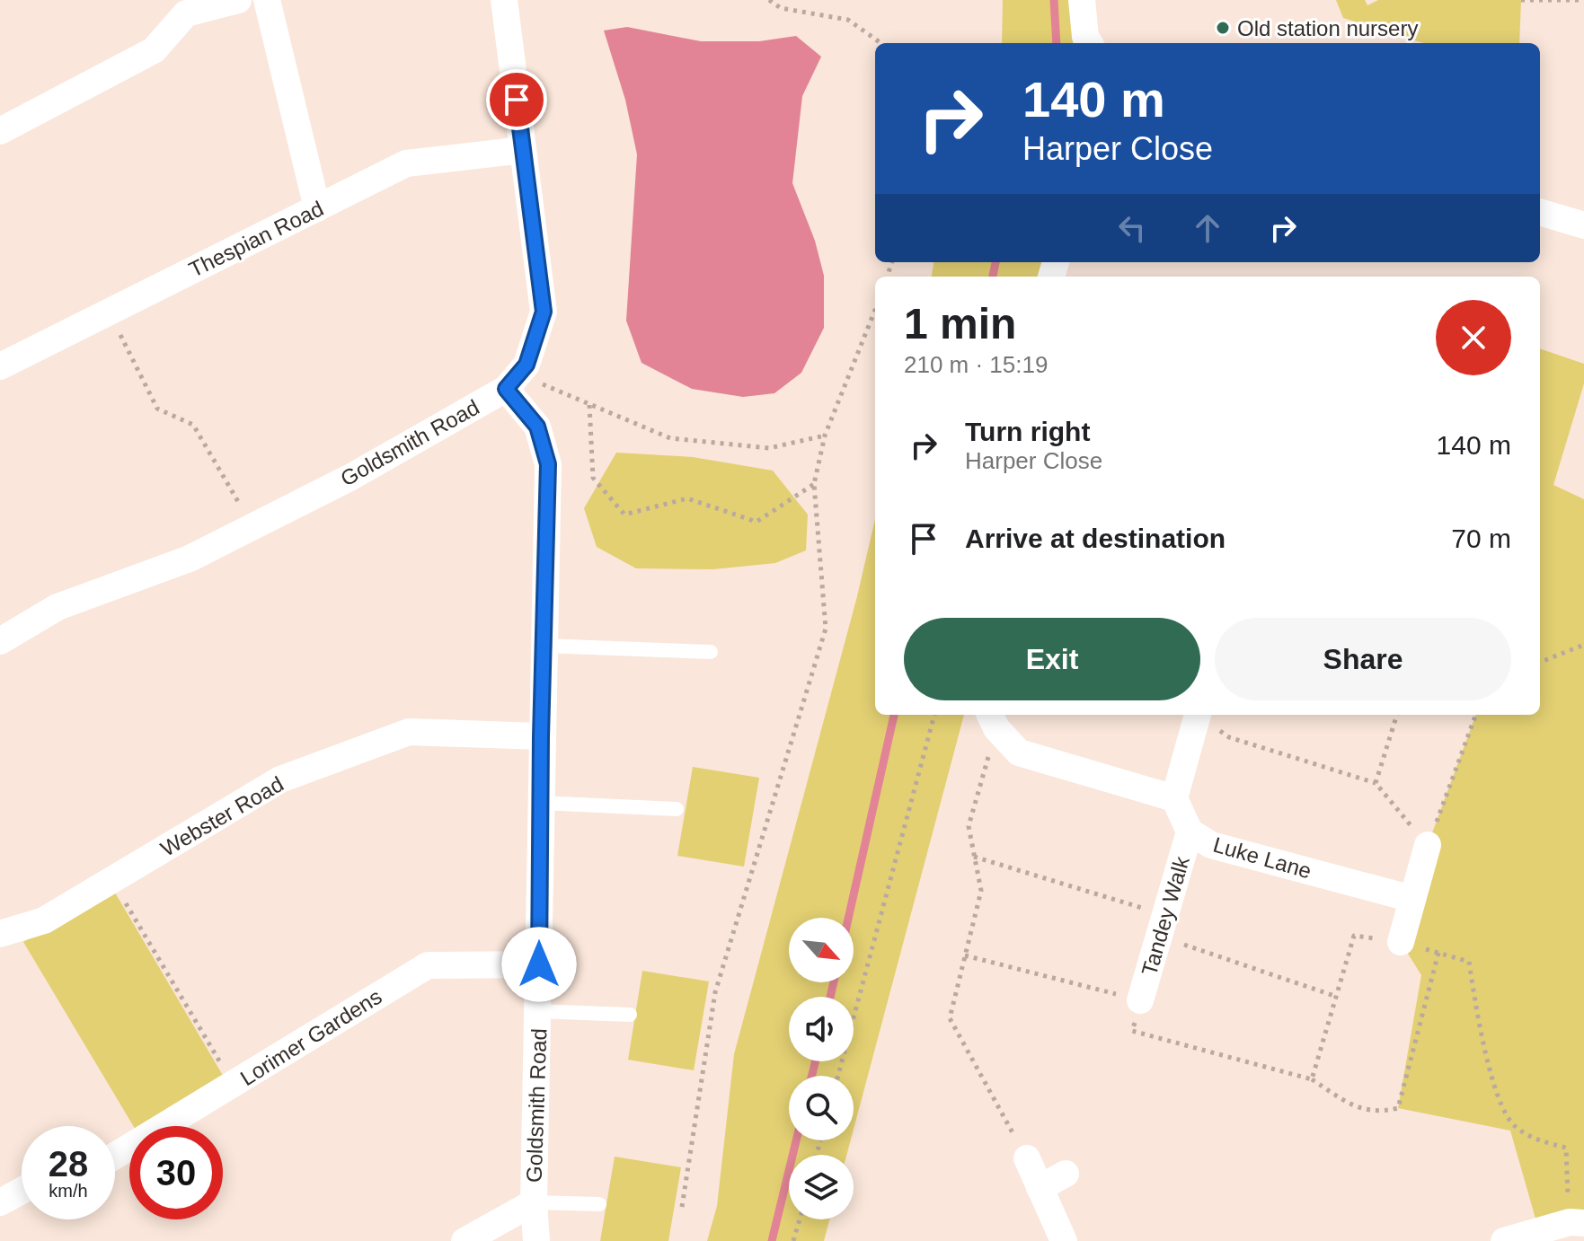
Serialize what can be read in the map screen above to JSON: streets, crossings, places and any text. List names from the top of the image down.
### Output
{
  "streets": {
    "street": [
      "Thespian Road",
      "Goldsmith Road",
      "Webster Road",
      "Luke Lane",
      "Tandey Walk",
      "Lorimer Gardens"
    ]
  },
  "crossings": [
    ["Goldsmith Road", "Webster Road"],
    ["Goldsmith Road", "Lorimer Gardens"],
    ["Luke Lane", "Tandey Walk"]
  ],
  "places": ["Old station nursery"],
  "north": "bottom right",
  "page": {
    "turn": ["140 m", "Harper Close"],
    "heading": ["1 min", "210 m · 15:19"],
    "list": [
      {
        "name": "Turn right",
        "note": "Harper Close",
        "value": "140 m"
      },
      {
        "name": "Arrive at destination",
        "value": "70 m"
      }
    ],
    "buttons": ["Exit", "Share"],
    "speed": "28 km/h",
    "limit": "30"
  }
}
